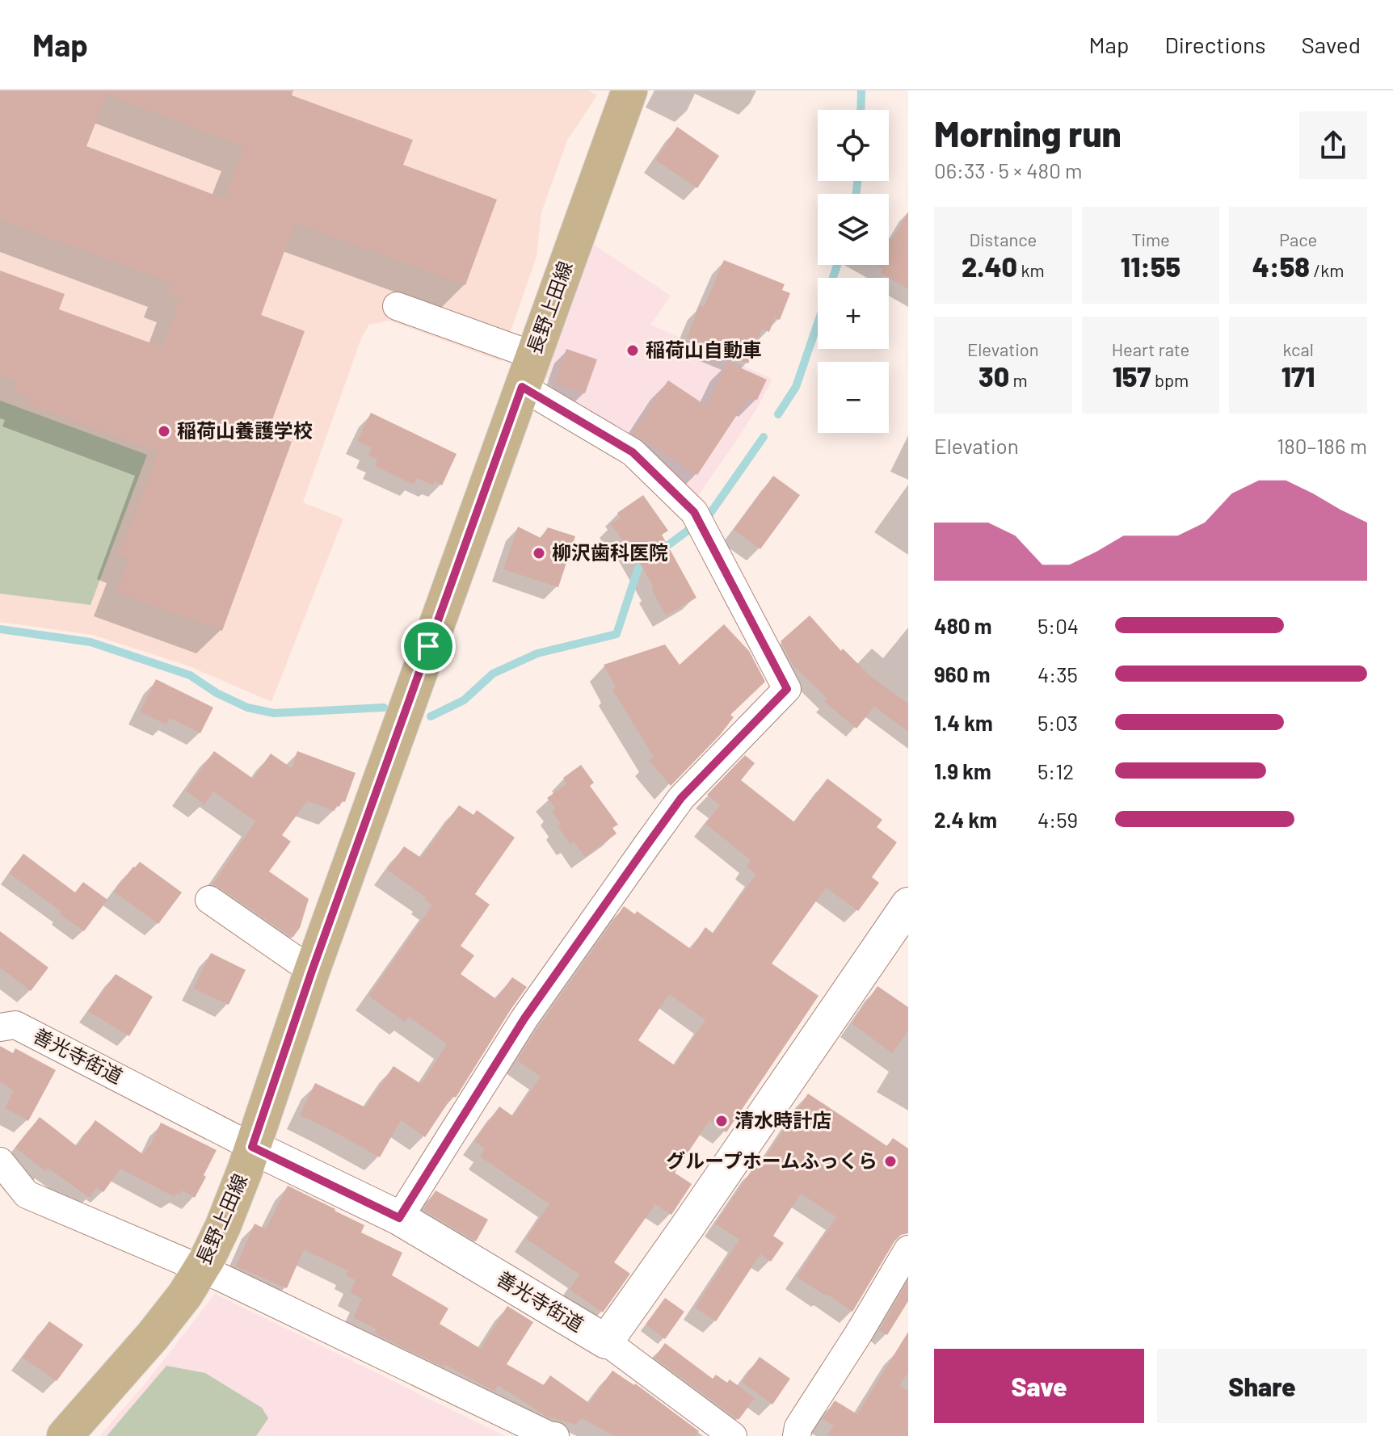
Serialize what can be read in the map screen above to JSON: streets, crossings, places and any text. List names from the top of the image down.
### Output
{
  "streets": {
    "main road": ["長野上田線"],
    "street": ["善光寺街道"]
  },
  "crossings": [
    ["長野上田線", "善光寺街道"]
  ],
  "places": [
    "稲荷山自動車",
    "稲荷山養護学校",
    "柳沢歯科医院",
    "清水時計店",
    "グループホームふっくら"
  ],
  "page": {
    "header": "Map",
    "nav": ["Map", "Directions", "Saved"],
    "heading": ["Morning run", "06:33 · 5 × 480 m"],
    "map_buttons": ["+", "−"],
    "stats": [
      ["Distance", "2.40 km"],
      ["Time", "11:55"],
      ["Pace", "4:58 /km"],
      ["Elevation", "30 m"],
      ["Heart rate", "157 bpm"],
      ["kcal", "171"]
    ],
    "chart": ["Elevation", "180–186 m"],
    "list": [
      {
        "name": "480 m",
        "note": "5:04"
      },
      {
        "name": "960 m",
        "note": "4:35"
      },
      {
        "name": "1.4 km",
        "note": "5:03"
      },
      {
        "name": "1.9 km",
        "note": "5:12"
      },
      {
        "name": "2.4 km",
        "note": "4:59"
      }
    ],
    "buttons": ["Save", "Share"]
  }
}
